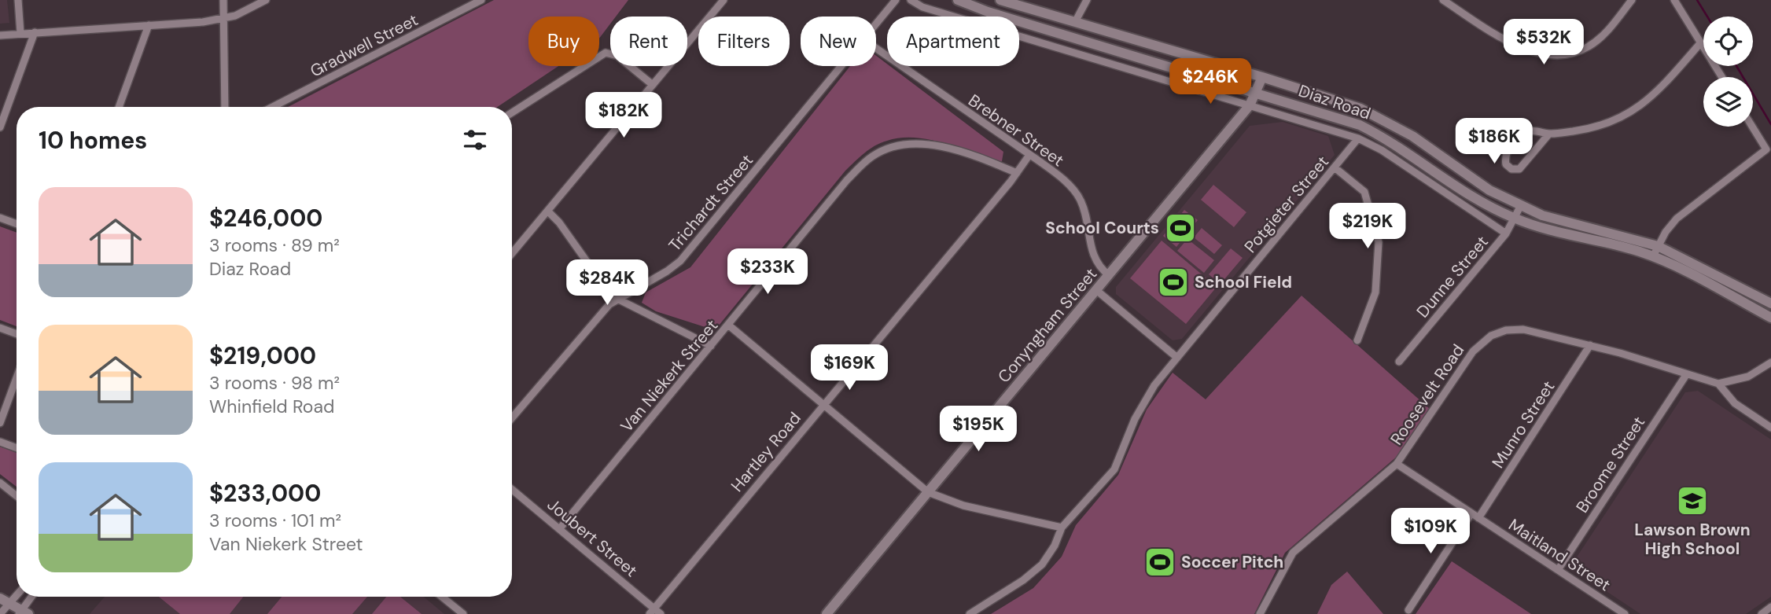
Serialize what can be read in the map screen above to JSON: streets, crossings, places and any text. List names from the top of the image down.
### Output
{
  "streets": {
    "street": [
      "Gradwell Street",
      "Diaz Road",
      "Brebner Street",
      "Trichardt Street",
      "Potgieter Street",
      "Dunne Street",
      "Conyngham Street",
      "Van Niekerk Street",
      "Roosevelt Road",
      "Munro Street",
      "Hartley Road",
      "Broome Street",
      "Joubert Street",
      "Maitland Street"
    ]
  },
  "crossings": [
    ["Diaz Road", "Potgieter Street"],
    ["Diaz Road", "Dunne Street"],
    ["Diaz Road", "Conyngham Street"],
    ["Brebner Street", "Conyngham Street"],
    ["Brebner Street", "Hartley Road"],
    ["Van Niekerk Street", "Hartley Road"],
    ["Van Niekerk Street", "Joubert Street"],
    ["Roosevelt Road", "Munro Street"],
    ["Roosevelt Road", "Broome Street"],
    ["Roosevelt Road", "Maitland Street"],
    ["Munro Street", "Maitland Street"],
    ["Hartley Road", "Joubert Street"],
    ["Broome Street", "Maitland Street"]
  ],
  "places": {
    "sports": ["School Courts", "School Field", "Soccer Pitch"],
    "school or university": ["Lawson Brown High School"]
  },
  "page": {
    "chip": [
      "Buy",
      "Rent",
      "Filters",
      "New",
      "Apartment"
    ],
    "price": [
      "$532K",
      "$246K",
      "$182K",
      "$186K",
      "$219K",
      "$233K",
      "$284K",
      "$169K",
      "$195K",
      "$109K"
    ],
    "heading": "10 homes",
    "list": [
      {
        "name": "$246,000",
        "note": "3 rooms · 89 m² · Diaz Road"
      },
      {
        "name": "$219,000",
        "note": "3 rooms · 98 m² · Whinfield Road"
      },
      {
        "name": "$233,000",
        "note": "3 rooms · 101 m² · Van Niekerk Street"
      }
    ]
  }
}
